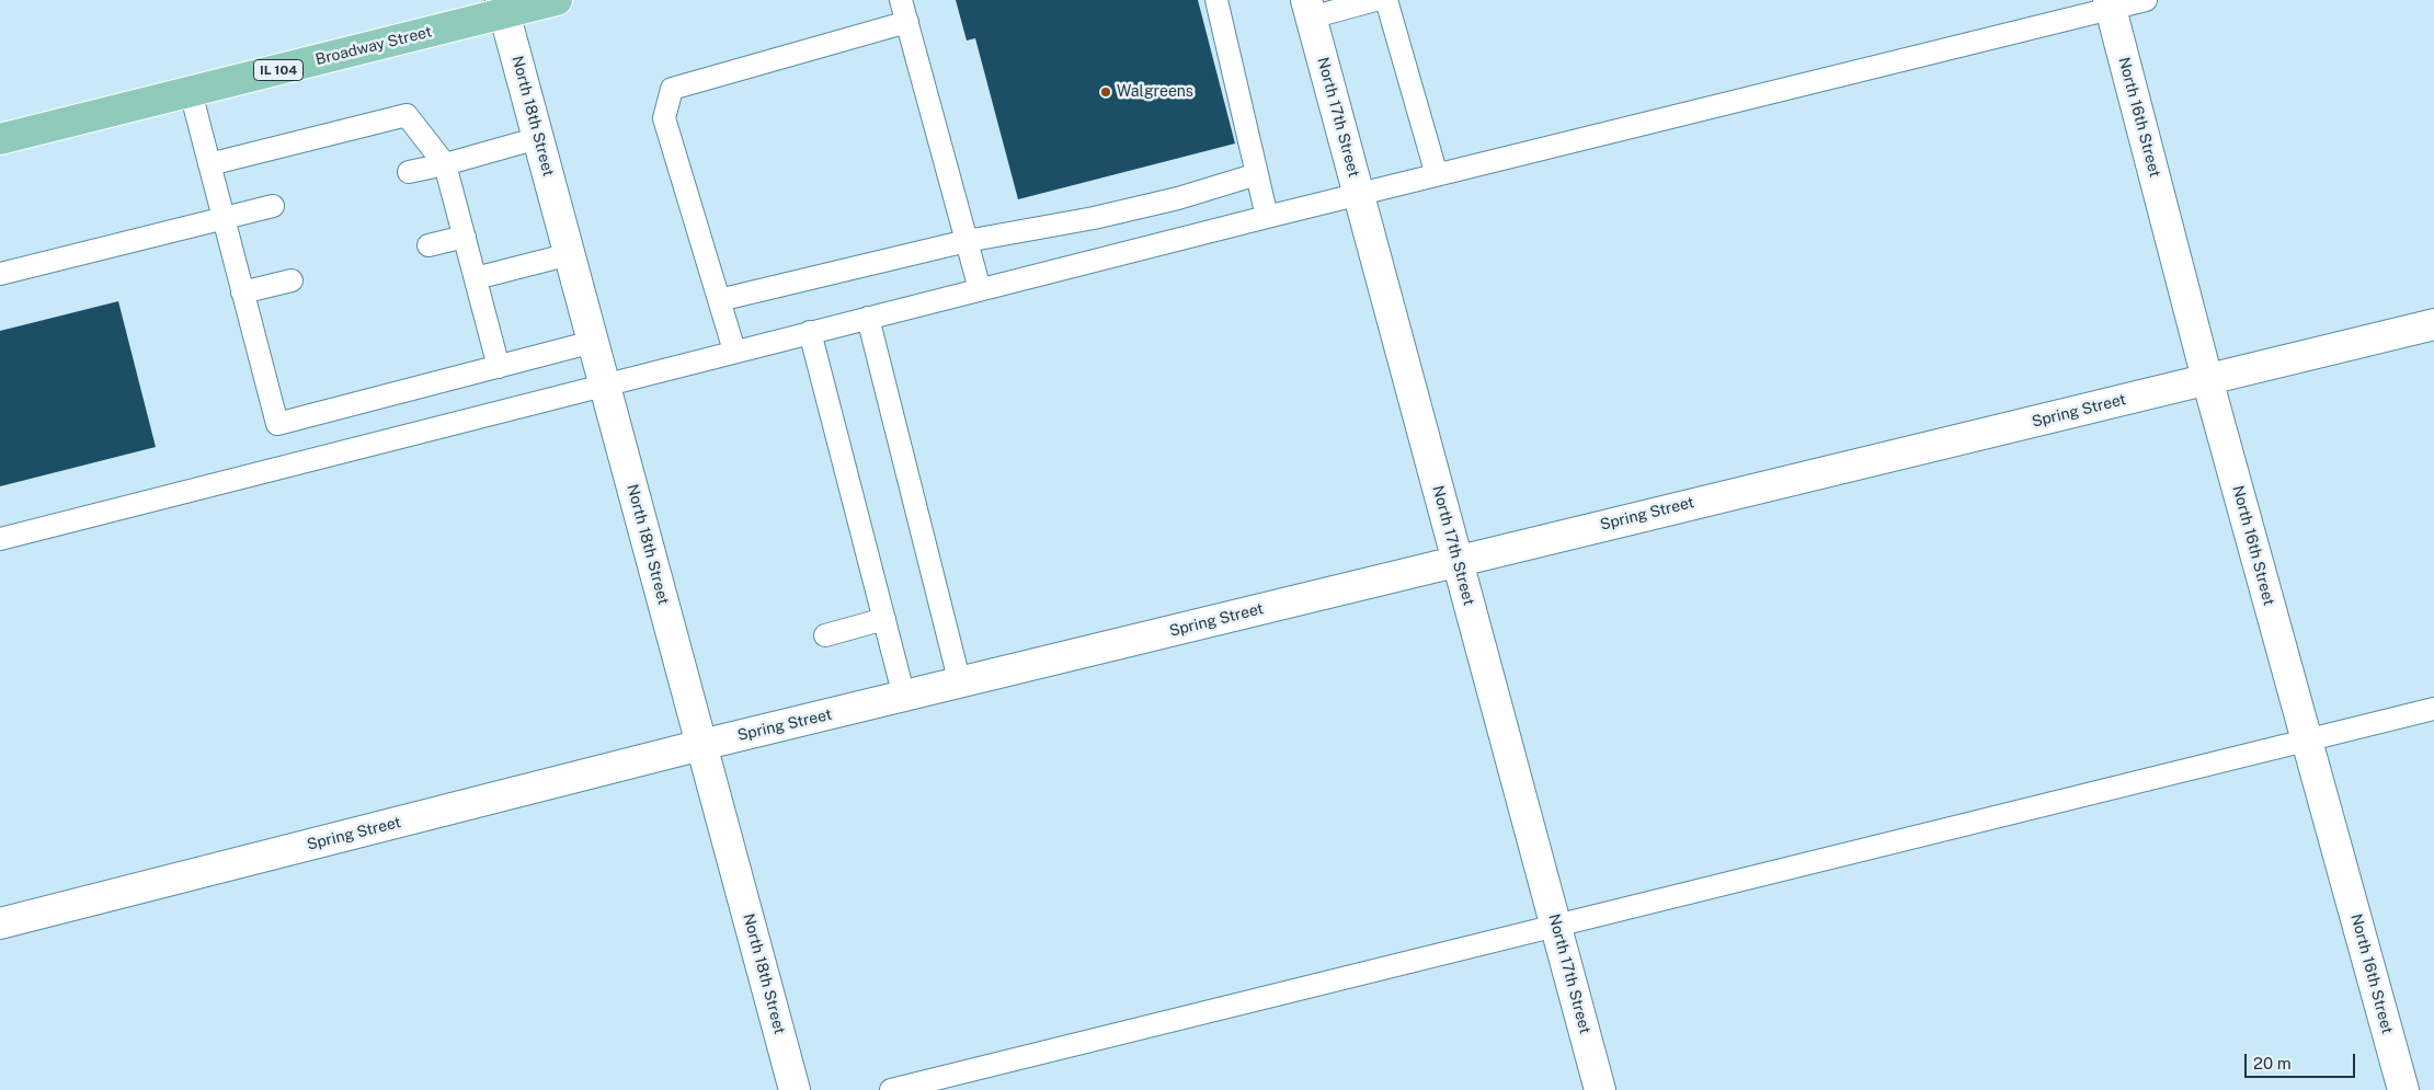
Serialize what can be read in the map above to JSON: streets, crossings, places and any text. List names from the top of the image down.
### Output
{
  "streets": {
    "main road": ["Broadway Street", "IL 104"],
    "street": [
      "North 18th Street",
      "North 17th Street",
      "North 16th Street",
      "Spring Street"
    ]
  },
  "crossings": [
    ["Broadway Street", "North 18th Street"],
    ["North 18th Street", "Spring Street"],
    ["North 17th Street", "Spring Street"],
    ["North 16th Street", "Spring Street"]
  ],
  "places": ["Walgreens"],
  "scale_bar": "20 m"
}
